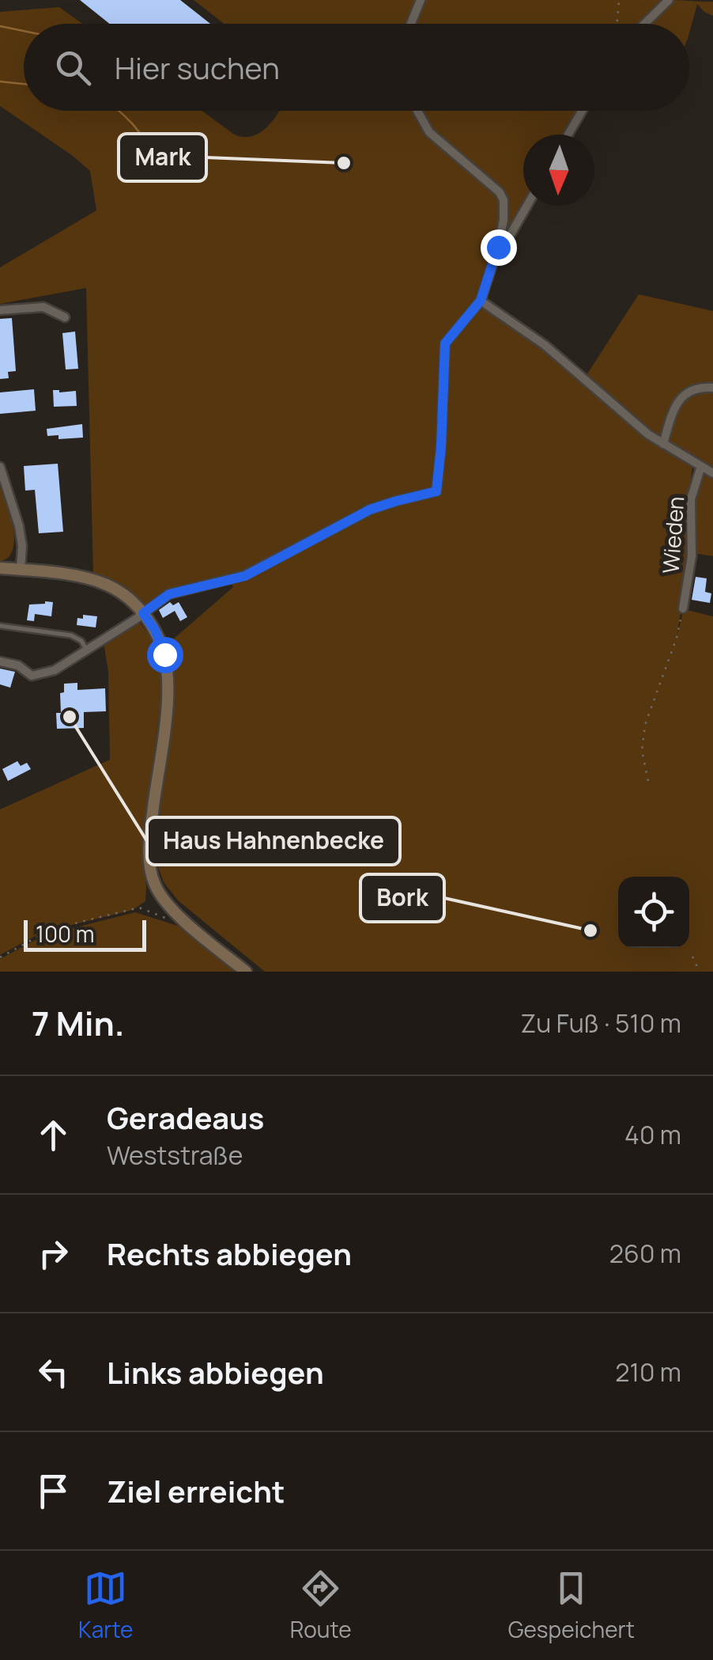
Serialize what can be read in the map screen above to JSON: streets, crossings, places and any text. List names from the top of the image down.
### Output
{
  "streets": {
    "street": ["Wieden"]
  },
  "places": ["Mark", "Haus Hahnenbecke", "Bork"],
  "scale_bar": "100 m",
  "north": "bottom",
  "page": {
    "search": "Hier suchen",
    "scale": "100 m",
    "heading": ["7 Min.", "Zu Fuß · 510 m"],
    "list": [
      ["Geradeaus", "Weststraße", "40 m"],
      ["Rechts abbiegen", "260 m"],
      ["Links abbiegen", "210 m"],
      "Ziel erreicht"
    ],
    "nav": ["Karte", "Route", "Gespeichert"]
  }
}
